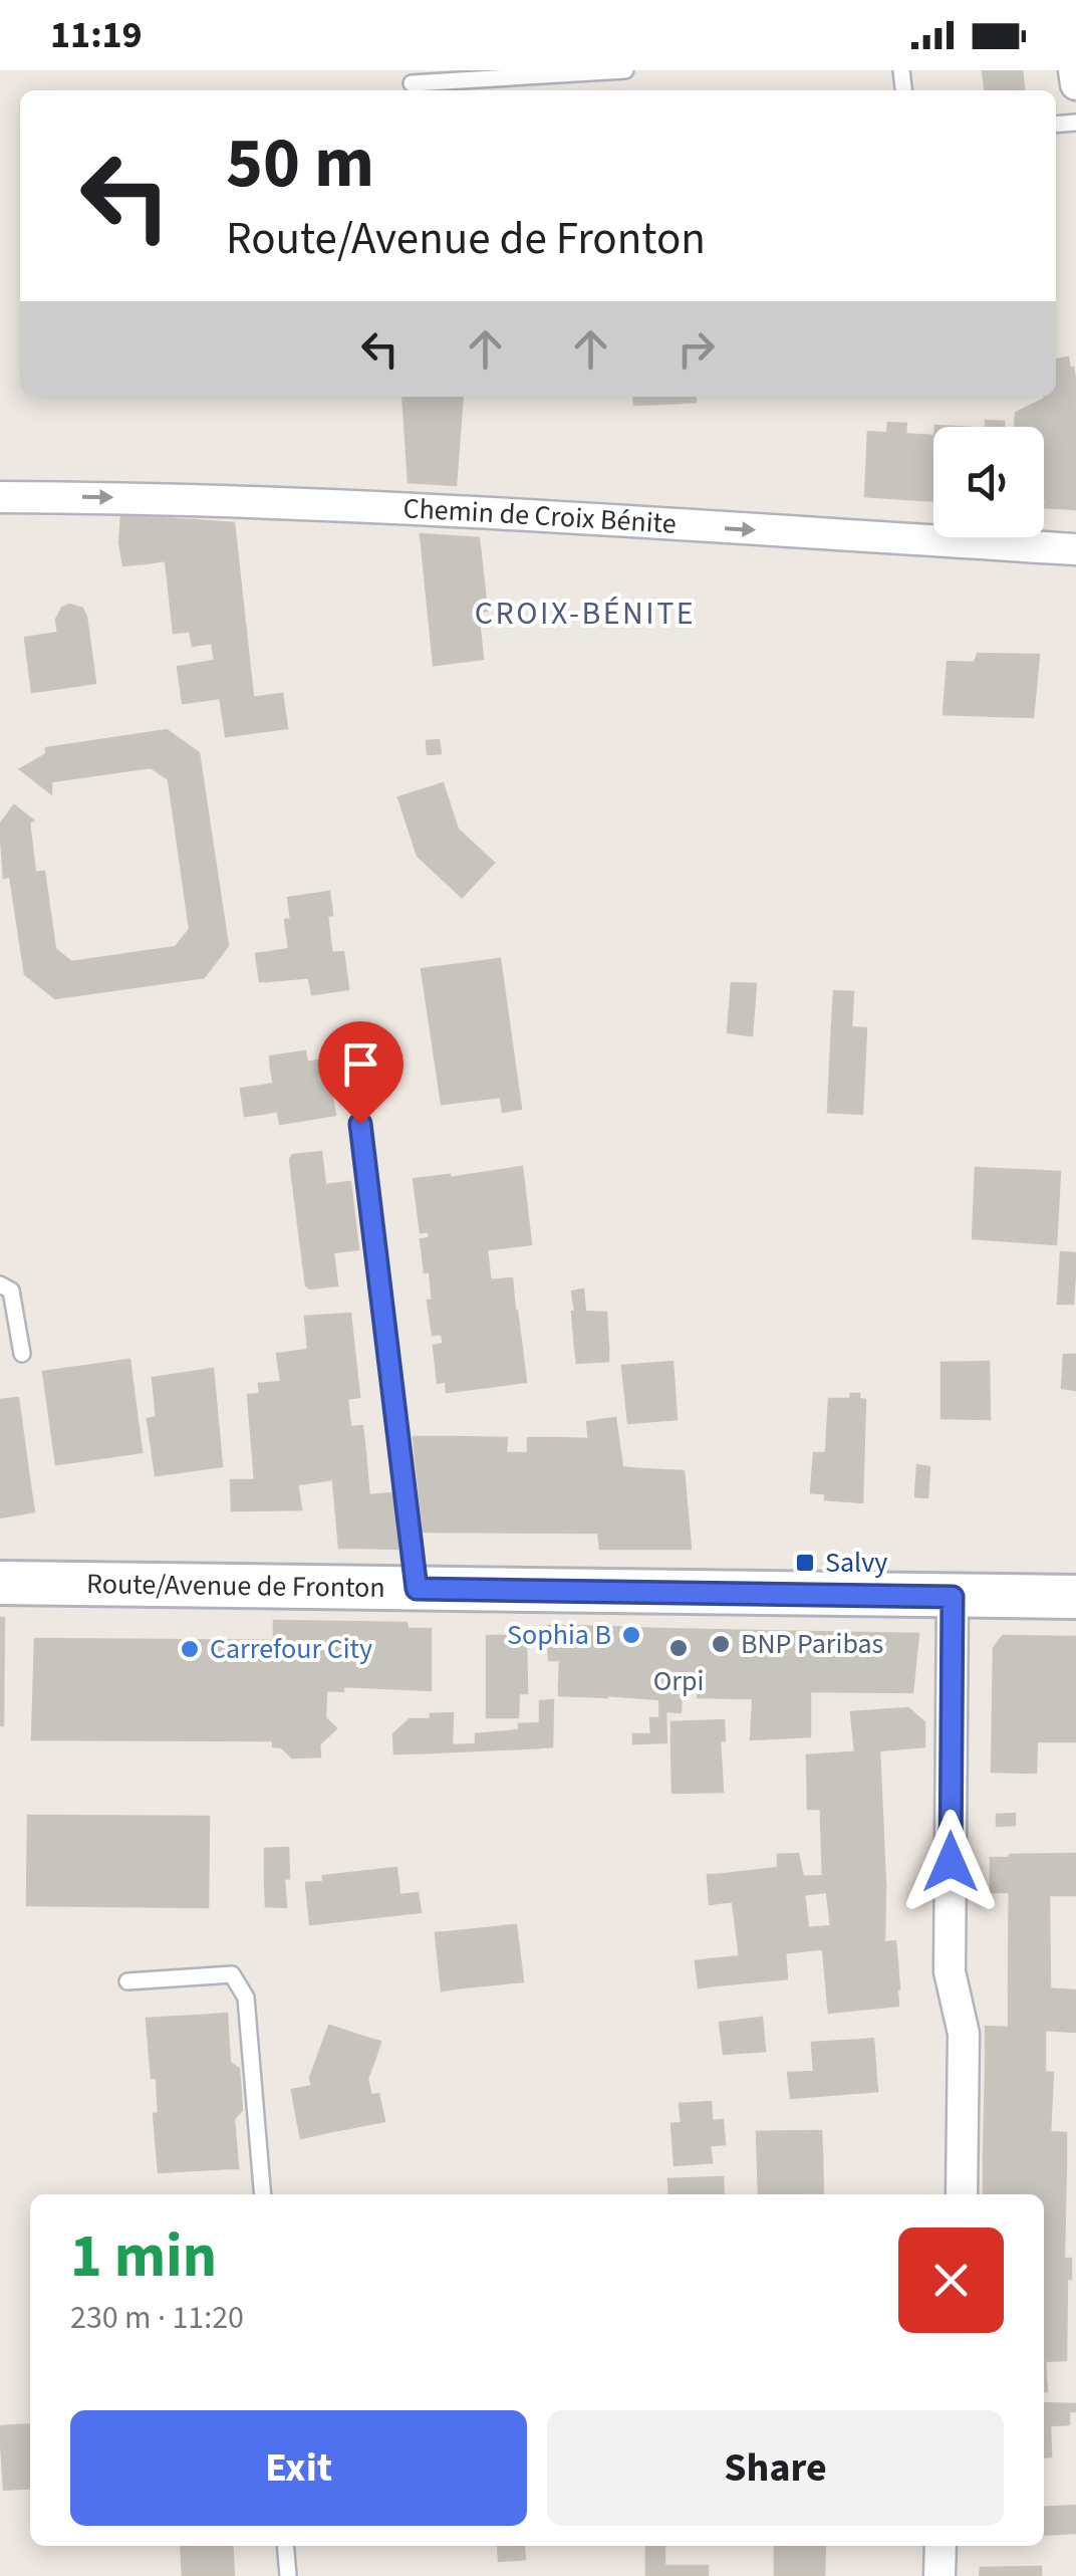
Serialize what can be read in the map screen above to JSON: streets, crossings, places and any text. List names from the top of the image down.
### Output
{
  "streets": {
    "main road": ["Route/Avenue de Fronton"],
    "street": ["Chemin de Croix Bénite"]
  },
  "one_way": ["Chemin de Croix Bénite"],
  "districts": ["CROIX-BÉNITE"],
  "places": {
    "transit": ["Salvy"],
    "other": [
      "Sophia B",
      "BNP Paribas",
      "Orpi",
      "Carrefour City"
    ]
  },
  "page": {
    "status": "11:19",
    "turn": ["50 m", "Route/Avenue de Fronton"],
    "heading": ["1 min", "230 m · 11:20"],
    "buttons": ["Exit", "Share"]
  }
}
